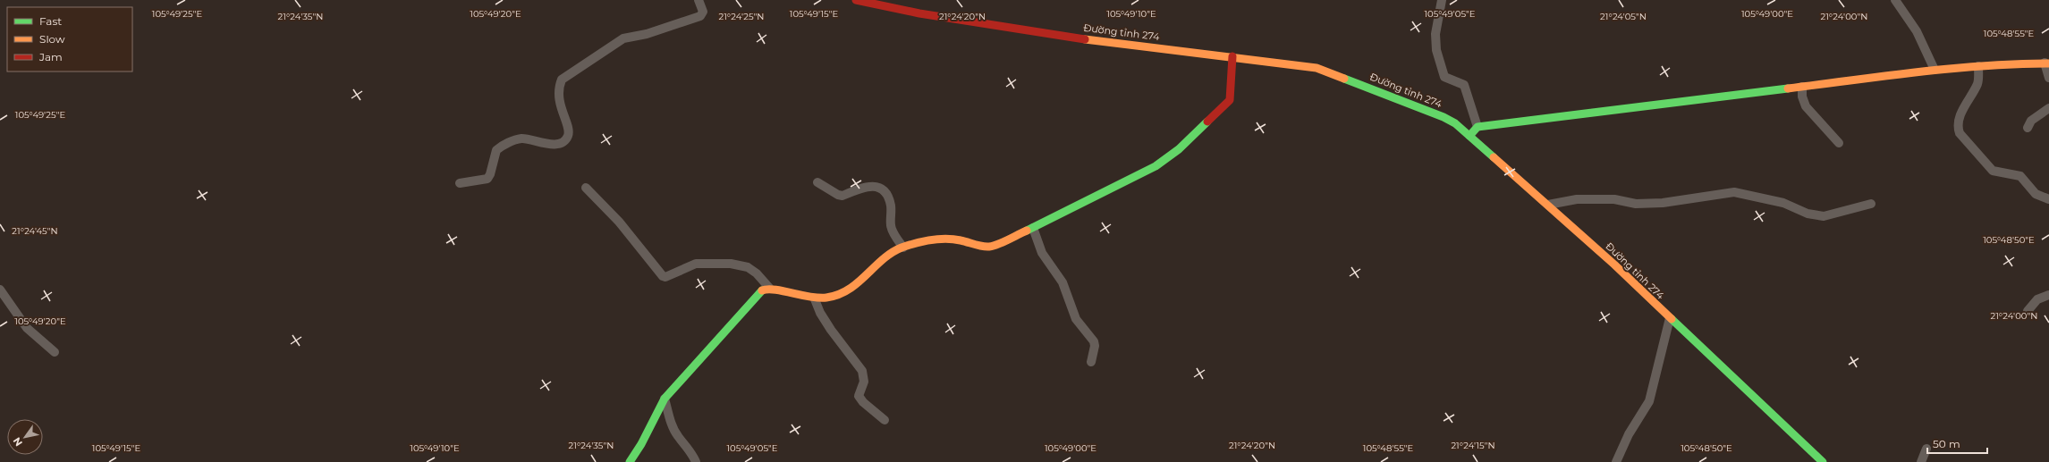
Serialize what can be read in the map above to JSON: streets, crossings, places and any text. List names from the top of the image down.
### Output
{
  "streets": {
    "street": ["Đường tỉnh 274"]
  },
  "legend": ["Fast", "Slow", "Jam"],
  "scale_bar": "50 m",
  "north": "bottom left",
  "coordinates": [
    "105°49'25\"E",
    "105°49'20\"E",
    "105°49'15\"E",
    "105°49'10\"E",
    "105°49'05\"E",
    "105°49'00\"E",
    "21°24'25\"N",
    "21°24'20\"N",
    "21°24'00\"N",
    "21°24'35\"N",
    "21°24'05\"N",
    "105°48'55\"E",
    "21°24'45\"N",
    "105°48'50\"E",
    "21°24'15\"N"
  ]
}
